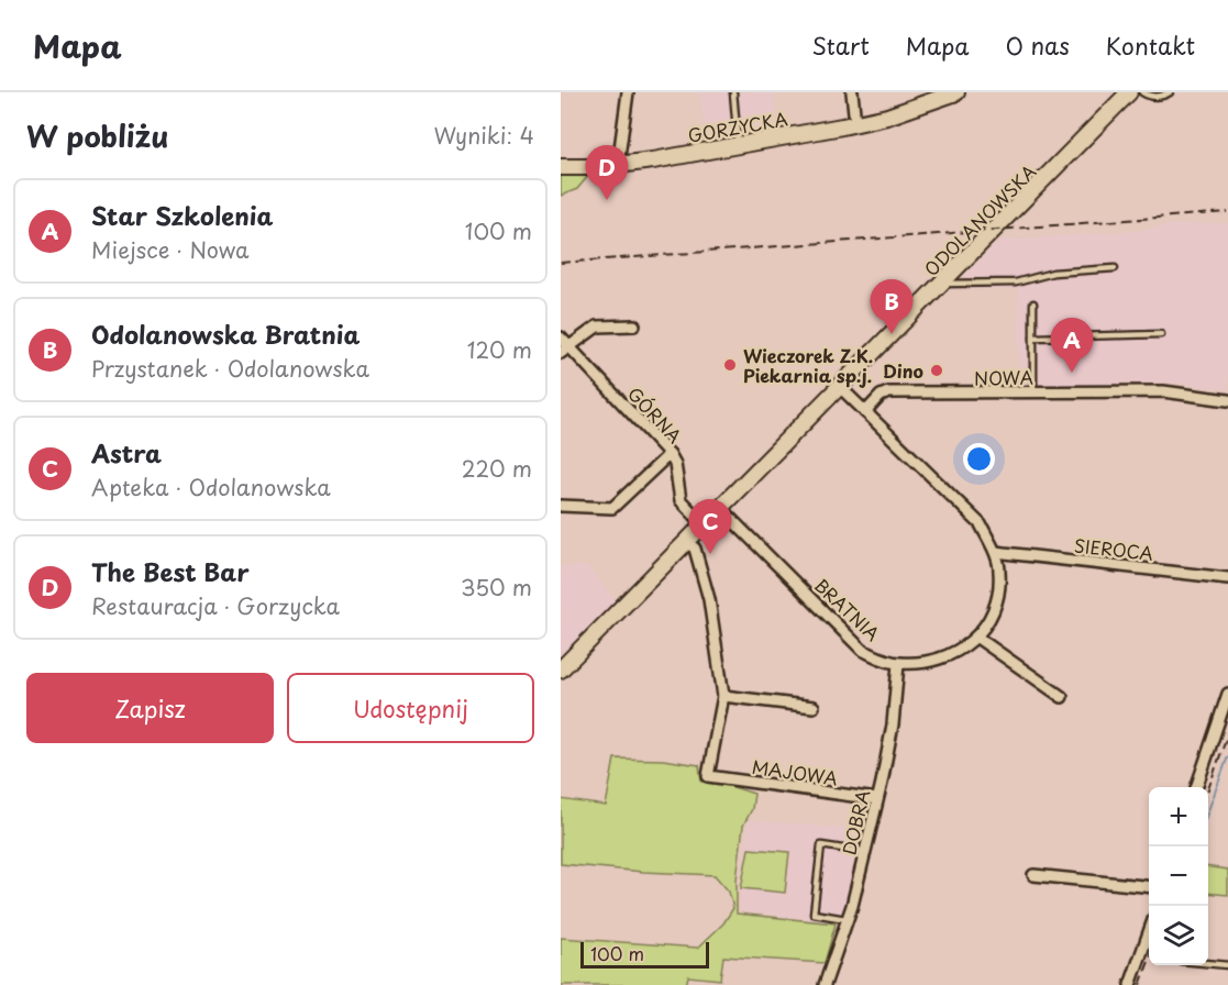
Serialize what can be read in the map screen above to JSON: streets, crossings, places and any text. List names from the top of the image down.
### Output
{
  "streets": {
    "main road": ["GORZYCKA", "ODOLANOWSKA"],
    "street": [
      "NOWA",
      "GÓRNA",
      "SIEROCA",
      "BRATNIA",
      "MAJOWA",
      "DOBRA"
    ]
  },
  "crossings": [
    ["ODOLANOWSKA", "GÓRNA"],
    ["ODOLANOWSKA", "BRATNIA"],
    ["NOWA", "BRATNIA"],
    ["SIEROCA", "BRATNIA"],
    ["BRATNIA", "DOBRA"],
    ["MAJOWA", "DOBRA"]
  ],
  "places": ["Wieczorek Z.K. Piekarnia sp.j.", "Dino"],
  "scale_bar": "100 m",
  "page": {
    "header": "Mapa",
    "nav": [
      "Start",
      "Mapa",
      "O nas",
      "Kontakt"
    ],
    "heading": ["W pobliżu", "Wyniki: 4"],
    "pins": [
      "D",
      "B",
      "A",
      "C"
    ],
    "list": [
      {
        "mark": "A",
        "name": "Star Szkolenia",
        "note": "Miejsce · Nowa",
        "value": "100 m"
      },
      {
        "mark": "B",
        "name": "Odolanowska Bratnia",
        "note": "Przystanek · Odolanowska",
        "value": "120 m"
      },
      {
        "mark": "C",
        "name": "Astra",
        "note": "Apteka · Odolanowska",
        "value": "220 m"
      },
      {
        "mark": "D",
        "name": "The Best Bar",
        "note": "Restauracja · Gorzycka",
        "value": "350 m"
      }
    ],
    "buttons": ["Zapisz", "Udostępnij"],
    "map_buttons": ["+", "−"],
    "scale": "100 m"
  }
}
